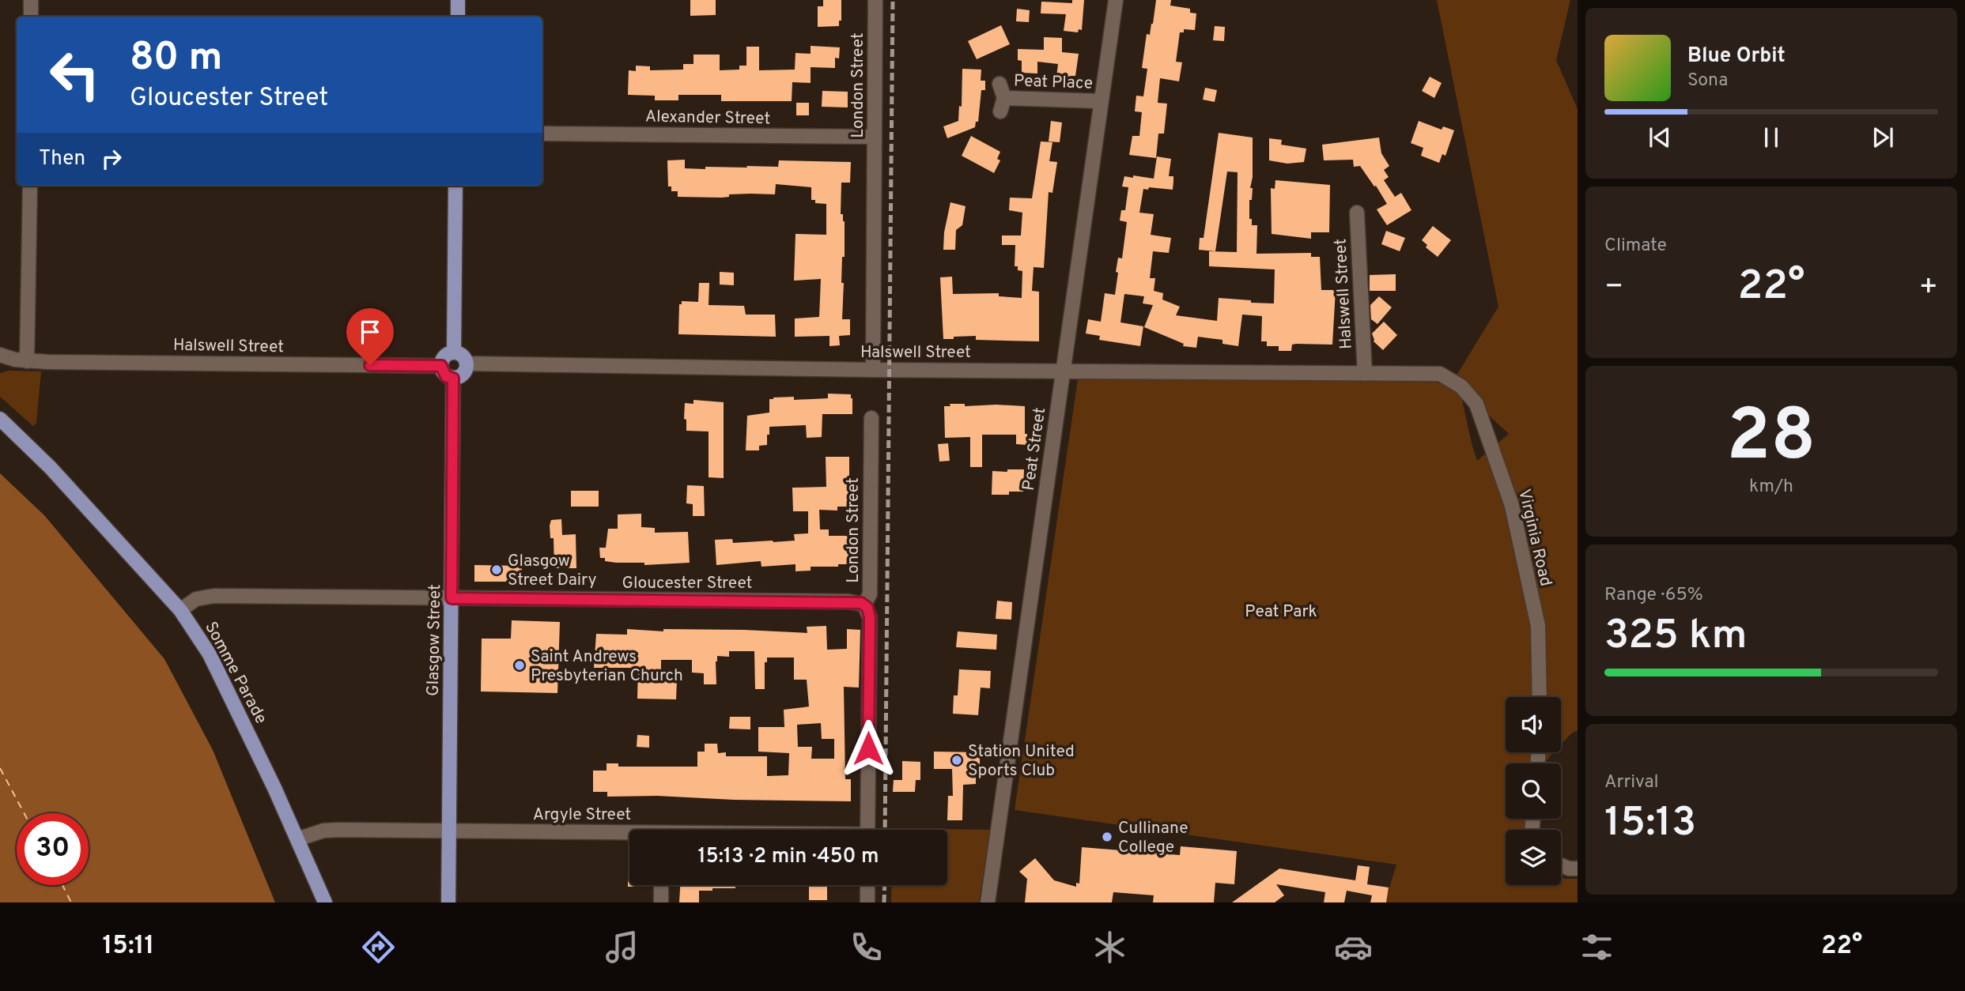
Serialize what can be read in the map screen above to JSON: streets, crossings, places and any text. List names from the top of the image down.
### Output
{
  "streets": {
    "main road": ["Glasgow Street", "Somme Parade"],
    "street": [
      "Peat Place",
      "London Street",
      "Alexander Street",
      "Halswell Street",
      "Peat Street",
      "Virginia Road",
      "Gloucester Street",
      "Argyle Street"
    ]
  },
  "crossings": [
    ["Peat Place", "Peat Street"],
    ["London Street", "Alexander Street"],
    ["London Street", "Halswell Street"],
    ["London Street", "Gloucester Street"],
    ["Halswell Street", "Peat Street"],
    ["Halswell Street", "Virginia Road"],
    ["Halswell Street", "Glasgow Street"],
    ["Gloucester Street", "Glasgow Street"],
    ["Gloucester Street", "Somme Parade"],
    ["Glasgow Street", "Argyle Street"],
    ["Somme Parade", "Argyle Street"]
  ],
  "parks": ["Peat Park"],
  "places": [
    "Glasgow Street Dairy",
    "Saint Andrews Presbyterian Church",
    "Station United Sports Club",
    "Cullinane College"
  ],
  "page": {
    "turn": ["80 m", "Gloucester Street"],
    "song": ["Blue Orbit", "Sona"],
    "then": "Then",
    "tile": [
      "Climate",
      ["28", "km/h"],
      ["Range · 65%", "325 km"],
      ["Arrival", "15:13"]
    ],
    "heat": ["−", "22°", "+"],
    "limit": "30",
    "trip": "15:13 · 2 min · 450 m",
    "tabs": ["15:11", "22°"]
  }
}
